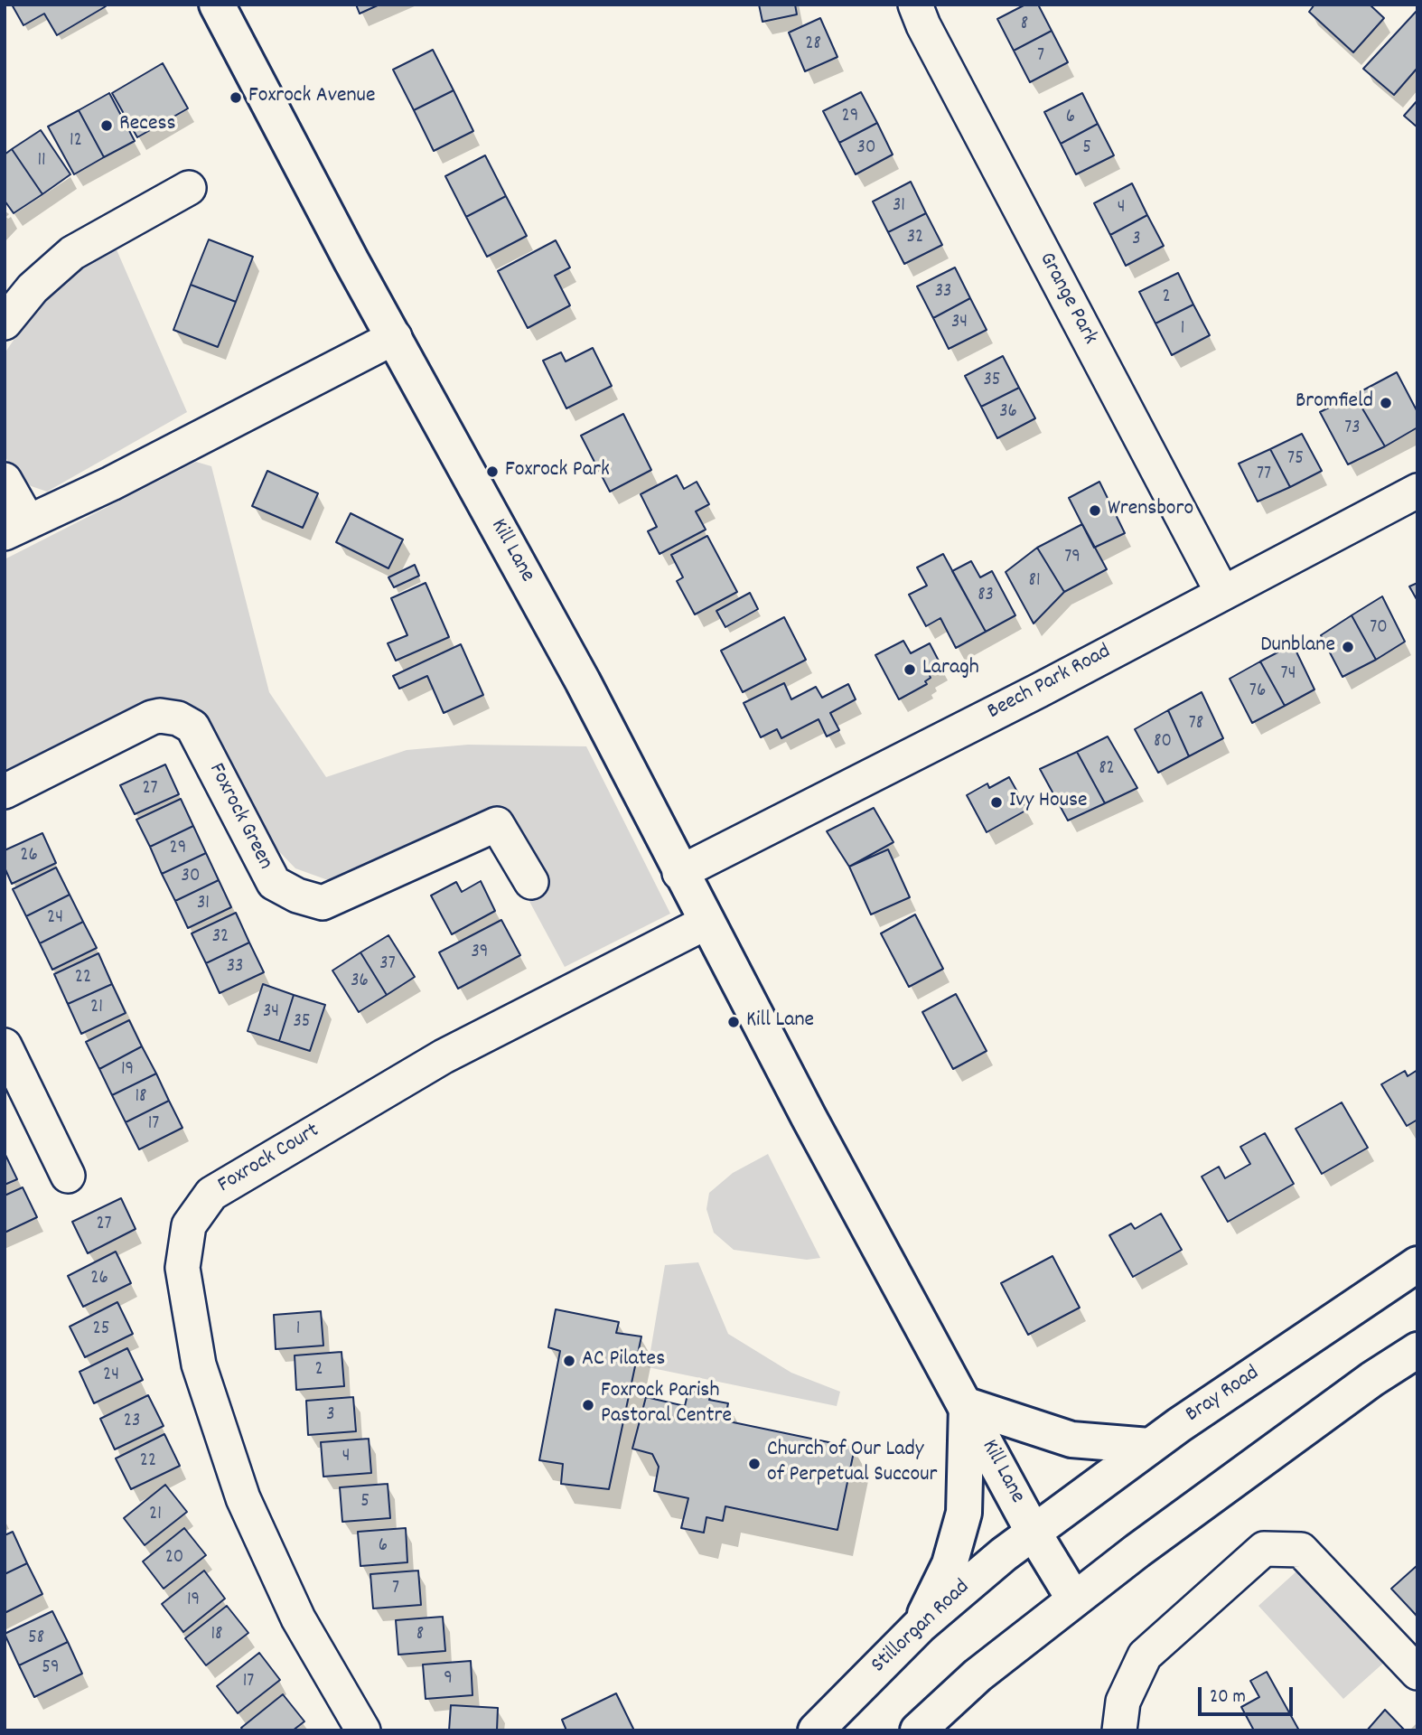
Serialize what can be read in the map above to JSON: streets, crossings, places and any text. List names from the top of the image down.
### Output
{
  "streets": {
    "main road": ["Kill Lane", "Bray Road", "Stillorgan Road"],
    "street": [
      "Grange Park",
      "Beech Park Road",
      "Foxrock Green",
      "Foxrock Court"
    ]
  },
  "crossings": [
    ["Grange Park", "Beech Park Road"],
    ["Kill Lane", "Beech Park Road"],
    ["Kill Lane", "Foxrock Court"],
    ["Kill Lane", "Bray Road"],
    ["Kill Lane", "Stillorgan Road"],
    ["Bray Road", "Stillorgan Road"]
  ],
  "places": [
    "Foxrock Avenue",
    "Recess",
    "Bromfield",
    "Foxrock Park",
    "Wrensboro",
    "Dunblane",
    "Laragh",
    "Ivy House",
    "Kill Lane",
    "AC Pilates",
    "Foxrock Parish Pastoral Centre",
    "Church of Our Lady of Perpetual Succour"
  ],
  "house_numbers": [
    "8",
    "28",
    "7",
    "29",
    "6",
    "12",
    "30",
    "5",
    "11",
    "31",
    "4",
    "32",
    "3",
    "33",
    "2",
    "34",
    "1",
    "35",
    "36",
    "73",
    "75",
    "77",
    "79",
    "81",
    "83",
    "70",
    "74",
    "76",
    "78",
    "80",
    "82",
    "27",
    "29",
    "26",
    "30",
    "31",
    "24",
    "32",
    "39",
    "37",
    "33",
    "22",
    "36",
    "21",
    "34",
    "35",
    "19",
    "18",
    "17",
    "27",
    "26",
    "25",
    "1",
    "2",
    "24",
    "3",
    "23",
    "4",
    "22",
    "5",
    "21",
    "6",
    "20",
    "7",
    "19",
    "18",
    "8",
    "58",
    "59",
    "9",
    "17"
  ],
  "scale_bar": "20 m"
}
